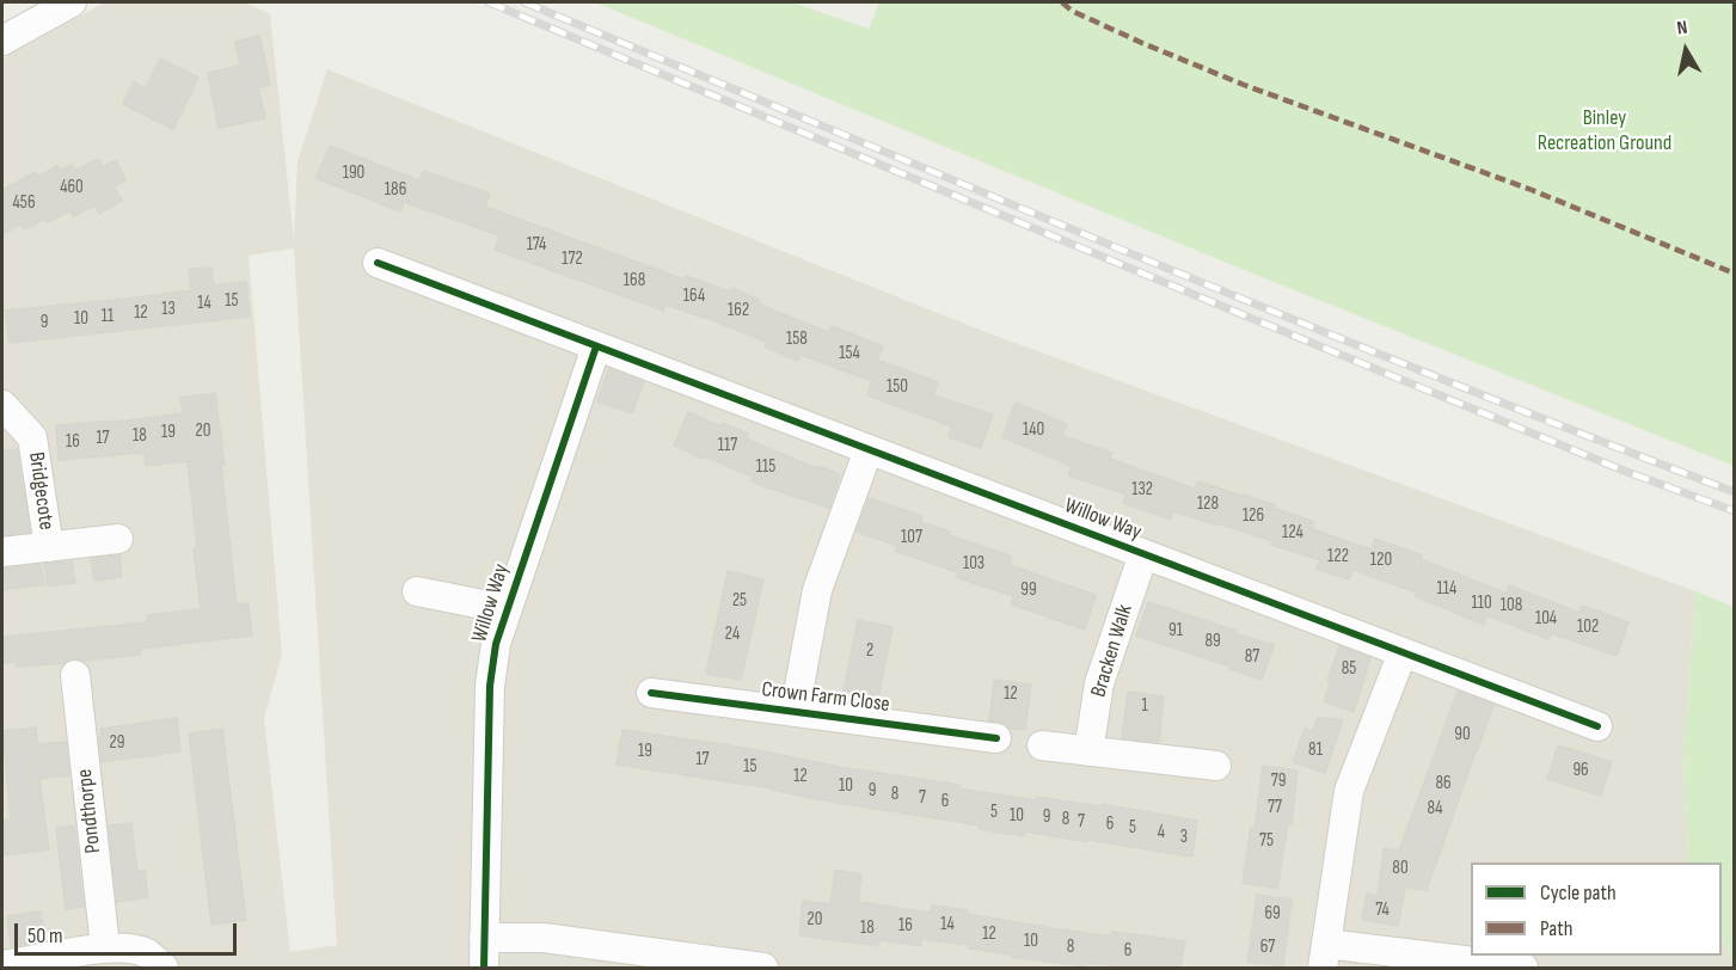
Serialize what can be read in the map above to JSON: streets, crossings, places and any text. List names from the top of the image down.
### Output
{
  "streets": {
    "street": [
      "Bridgecote",
      "Willow Way",
      "Bracken Walk",
      "Crown Farm Close",
      "Pondthorpe"
    ]
  },
  "crossings": [
    ["Willow Way", "Bracken Walk"],
    ["Willow Way", "Crown Farm Close"]
  ],
  "parks": ["Binley Recreation Ground"],
  "house_numbers": [
    "190",
    "460",
    "186",
    "456",
    "174",
    "172",
    "168",
    "164",
    "15",
    "14",
    "13",
    "162",
    "12",
    "11",
    "10",
    "9",
    "158",
    "154",
    "150",
    "140",
    "20",
    "19",
    "18",
    "17",
    "16",
    "117",
    "115",
    "132",
    "128",
    "126",
    "124",
    "107",
    "122",
    "120",
    "103",
    "114",
    "99",
    "25",
    "110",
    "108",
    "104",
    "102",
    "91",
    "24",
    "89",
    "2",
    "87",
    "85",
    "12",
    "1",
    "90",
    "29",
    "81",
    "19",
    "17",
    "15",
    "96",
    "12",
    "79",
    "86",
    "10",
    "9",
    "8",
    "7",
    "6",
    "77",
    "84",
    "5",
    "10",
    "9",
    "8",
    "7",
    "6",
    "5",
    "4",
    "3",
    "75",
    "80",
    "74",
    "69",
    "20",
    "14",
    "16",
    "18",
    "12",
    "10",
    "8",
    "67",
    "6"
  ],
  "legend": ["Cycle path", "Path"],
  "scale_bar": "50 m",
  "north": "top"
}
